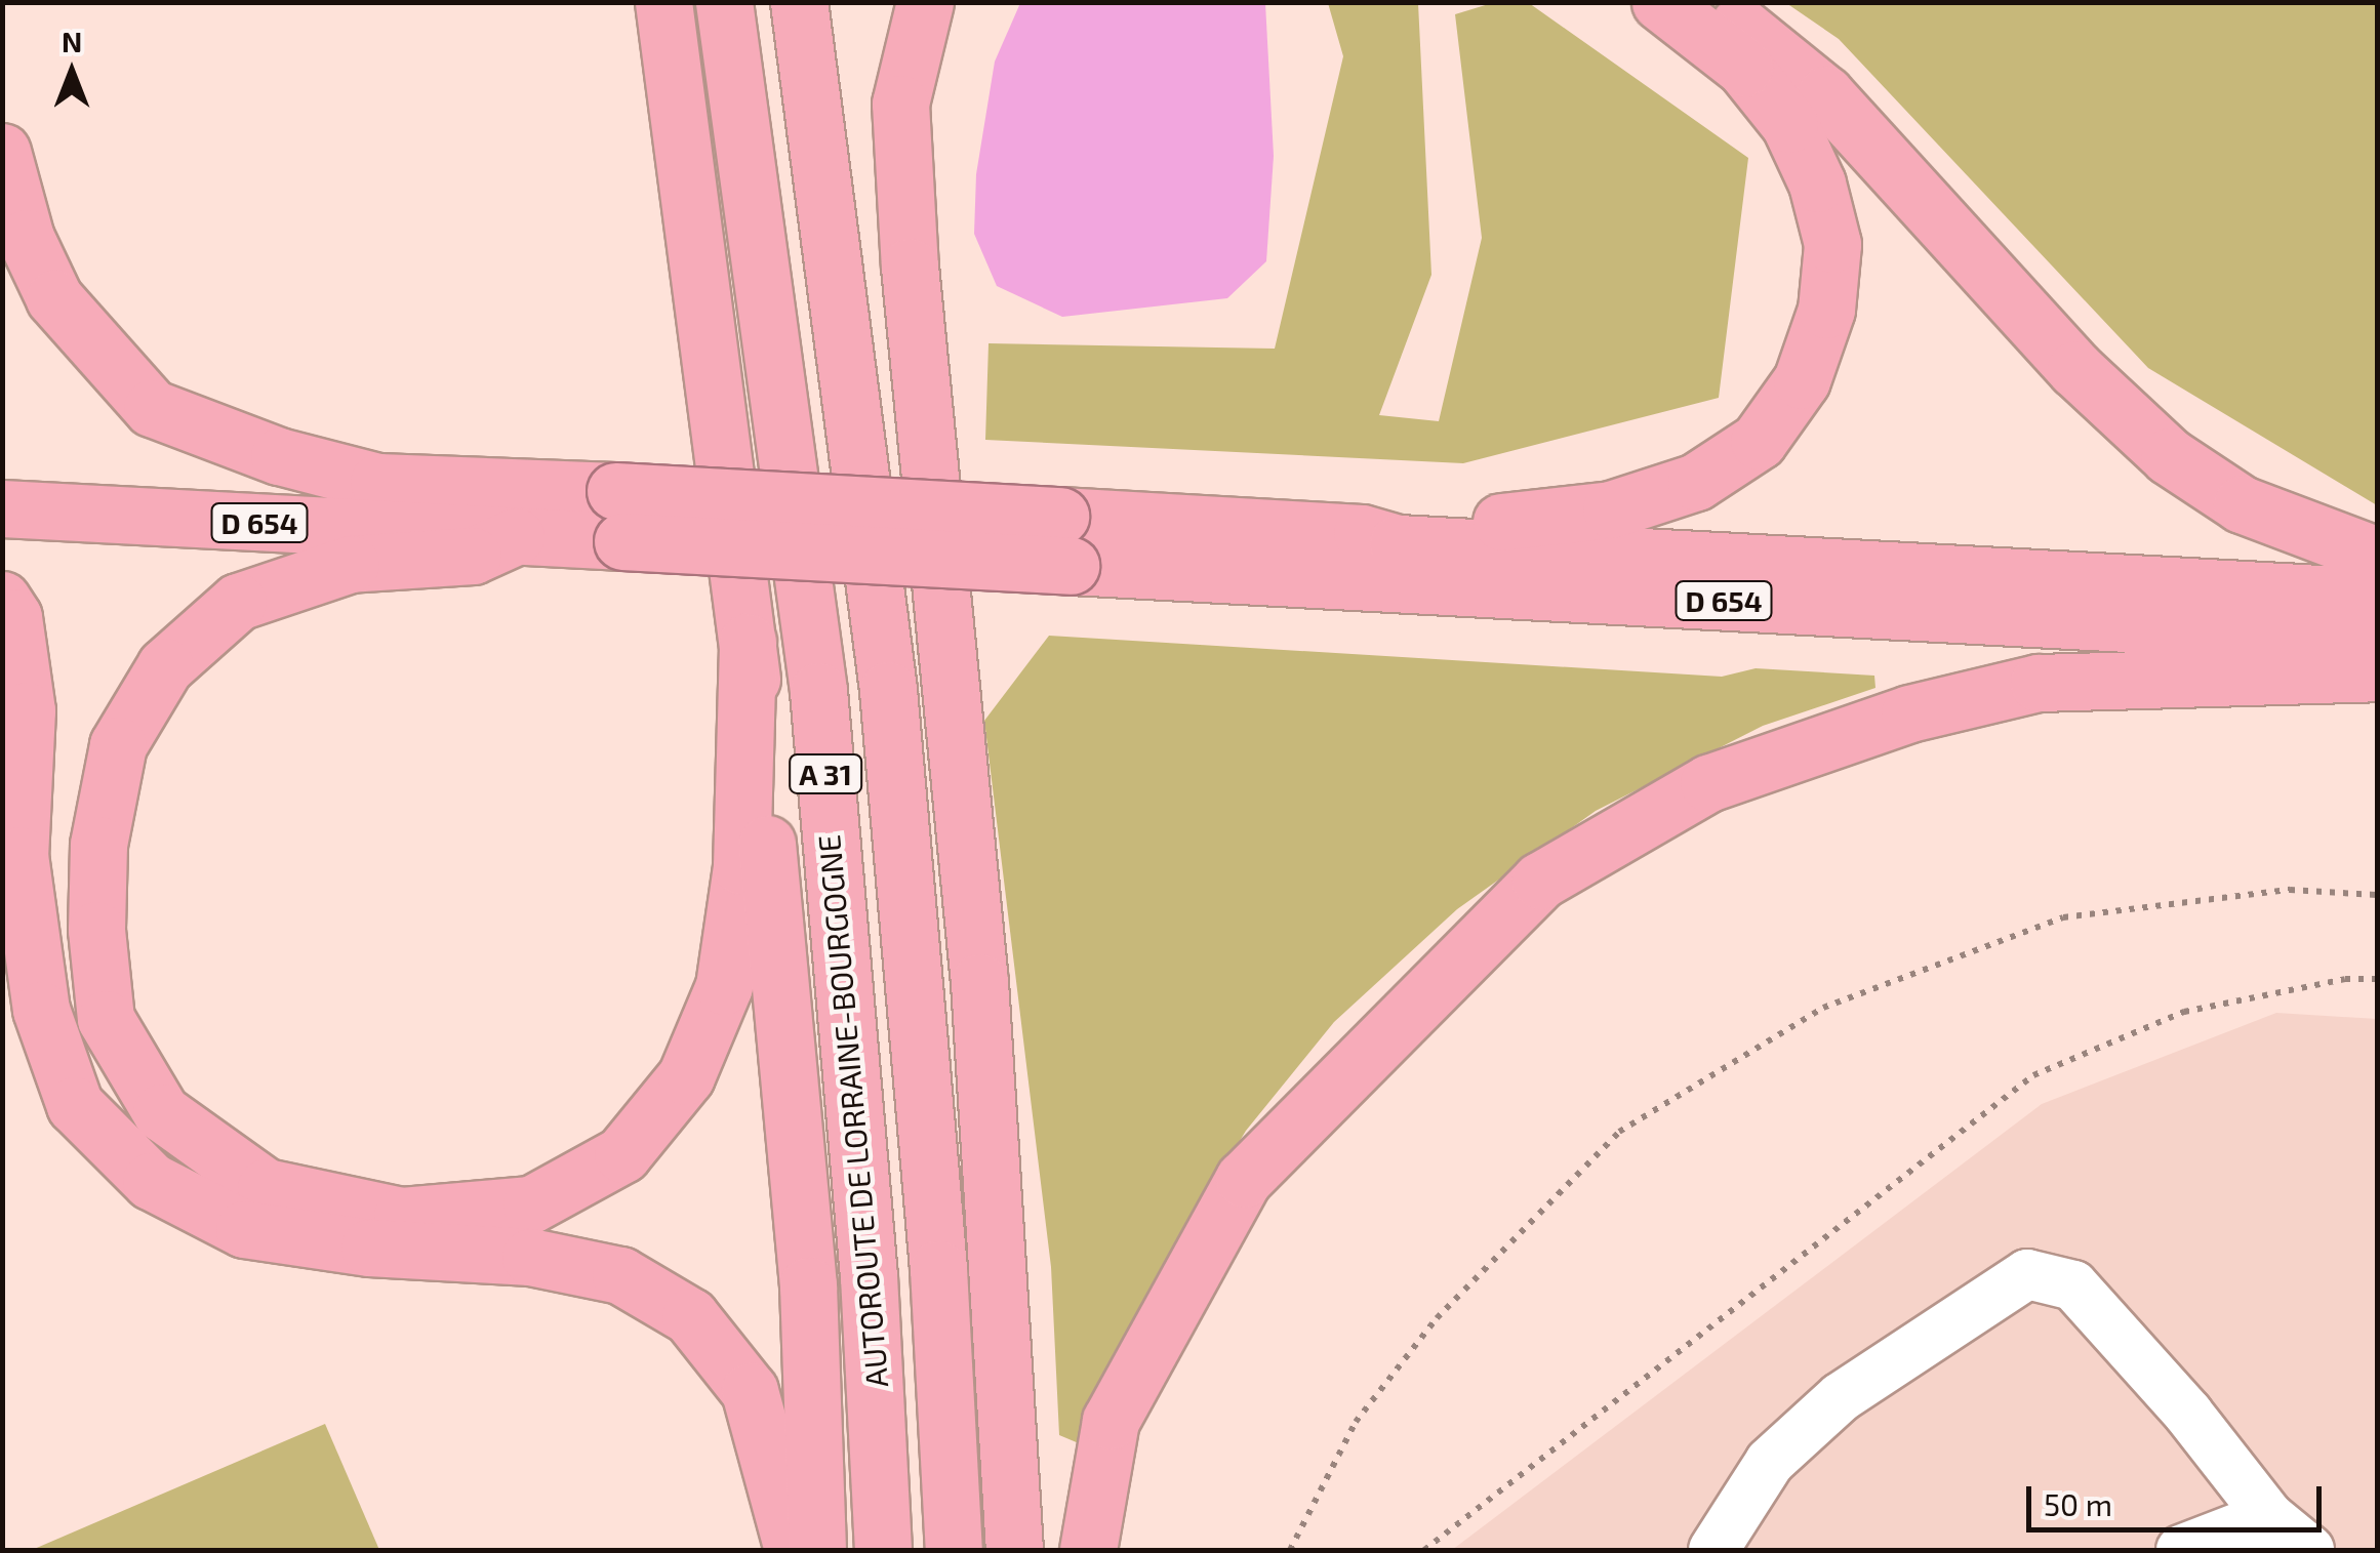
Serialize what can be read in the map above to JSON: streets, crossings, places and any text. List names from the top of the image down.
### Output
{
  "streets": {
    "highway": ["D 654", "A 31", "AUTOROUTE DE LORRAINE-BOURGOGNE"]
  },
  "scale_bar": "50 m",
  "north": "top"
}
